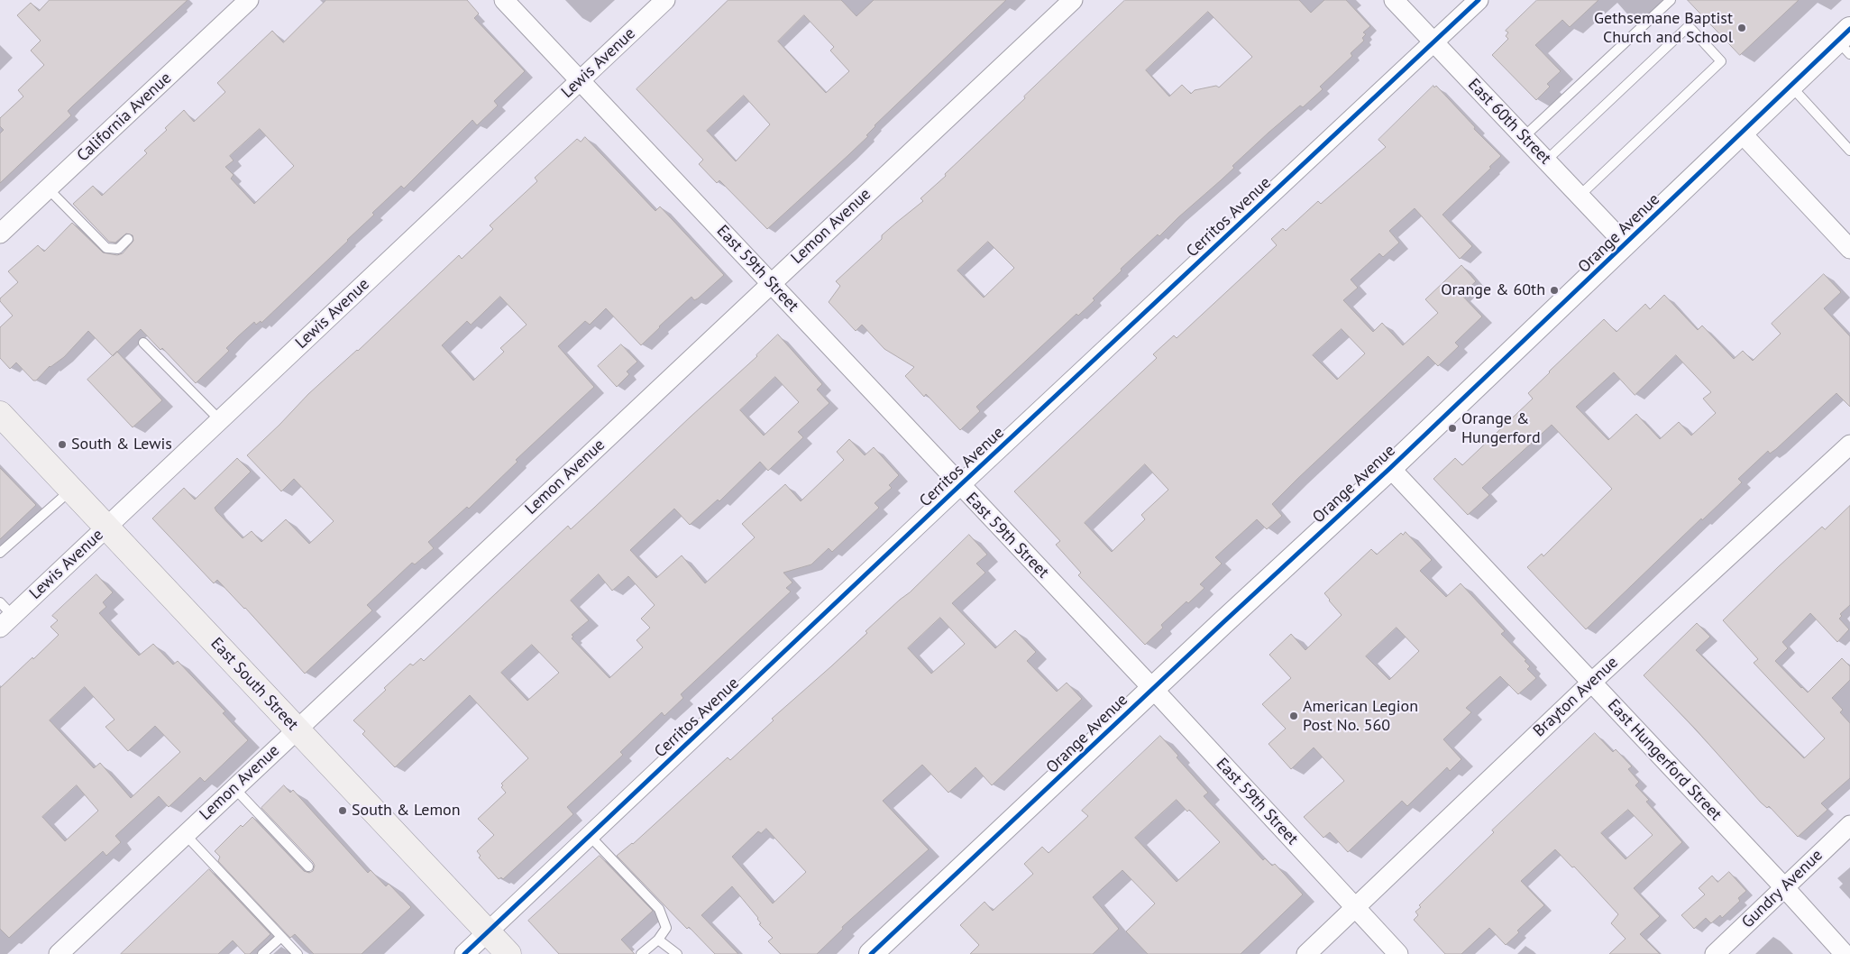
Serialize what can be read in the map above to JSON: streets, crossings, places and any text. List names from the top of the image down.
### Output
{
  "streets": {
    "main road": ["East South Street"],
    "street": [
      "Lewis Avenue",
      "California Avenue",
      "East 60th Street",
      "Cerritos Avenue",
      "Lemon Avenue",
      "Orange Avenue",
      "East 59th Street",
      "Brayton Avenue",
      "East Hungerford Street",
      "Gundry Avenue"
    ]
  },
  "crossings": [
    ["Lewis Avenue", "East 59th Street"],
    ["Lewis Avenue", "East South Street"],
    ["East 60th Street", "Cerritos Avenue"],
    ["East 60th Street", "Orange Avenue"],
    ["Cerritos Avenue", "East 59th Street"],
    ["Cerritos Avenue", "East South Street"],
    ["Lemon Avenue", "East 59th Street"],
    ["Lemon Avenue", "East South Street"],
    ["Orange Avenue", "East 59th Street"],
    ["Orange Avenue", "East Hungerford Street"],
    ["East 59th Street", "Brayton Avenue"],
    ["Brayton Avenue", "East Hungerford Street"],
    ["East Hungerford Street", "Gundry Avenue"]
  ],
  "places": [
    "Gethsemane Baptist Church and School",
    "Orange & 60th",
    "Orange & Hungerford",
    "South & Lewis",
    "American Legion Post No. 560",
    "South & Lemon"
  ]
}
